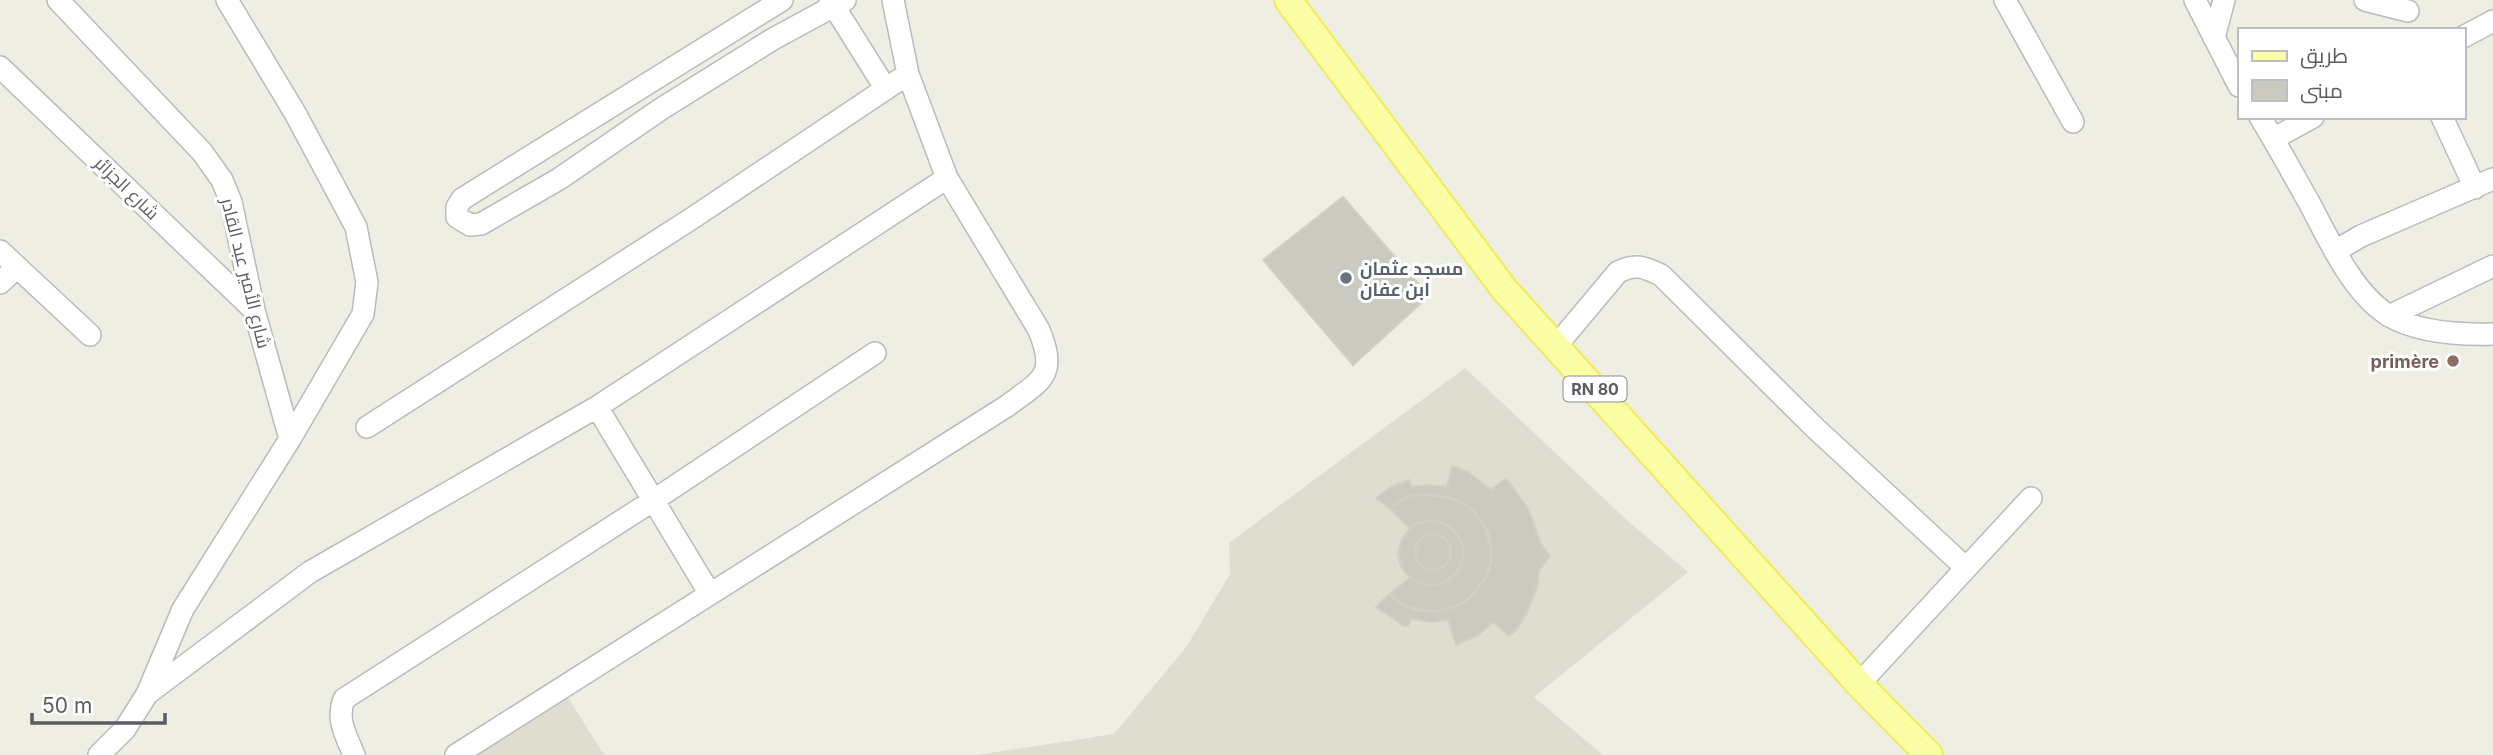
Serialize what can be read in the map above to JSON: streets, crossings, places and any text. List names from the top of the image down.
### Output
{
  "streets": {
    "main road": ["RN 80"],
    "street": ["شارع الجزائر", "شارع الأمير عبد القادر"]
  },
  "crossings": [
    ["شارع الجزائر", "شارع الأمير عبد القادر"]
  ],
  "places": ["مسجد عثمان ابن عفان", "primère"],
  "legend": ["طريق", "مبنى"],
  "scale_bar": "50 m"
}
